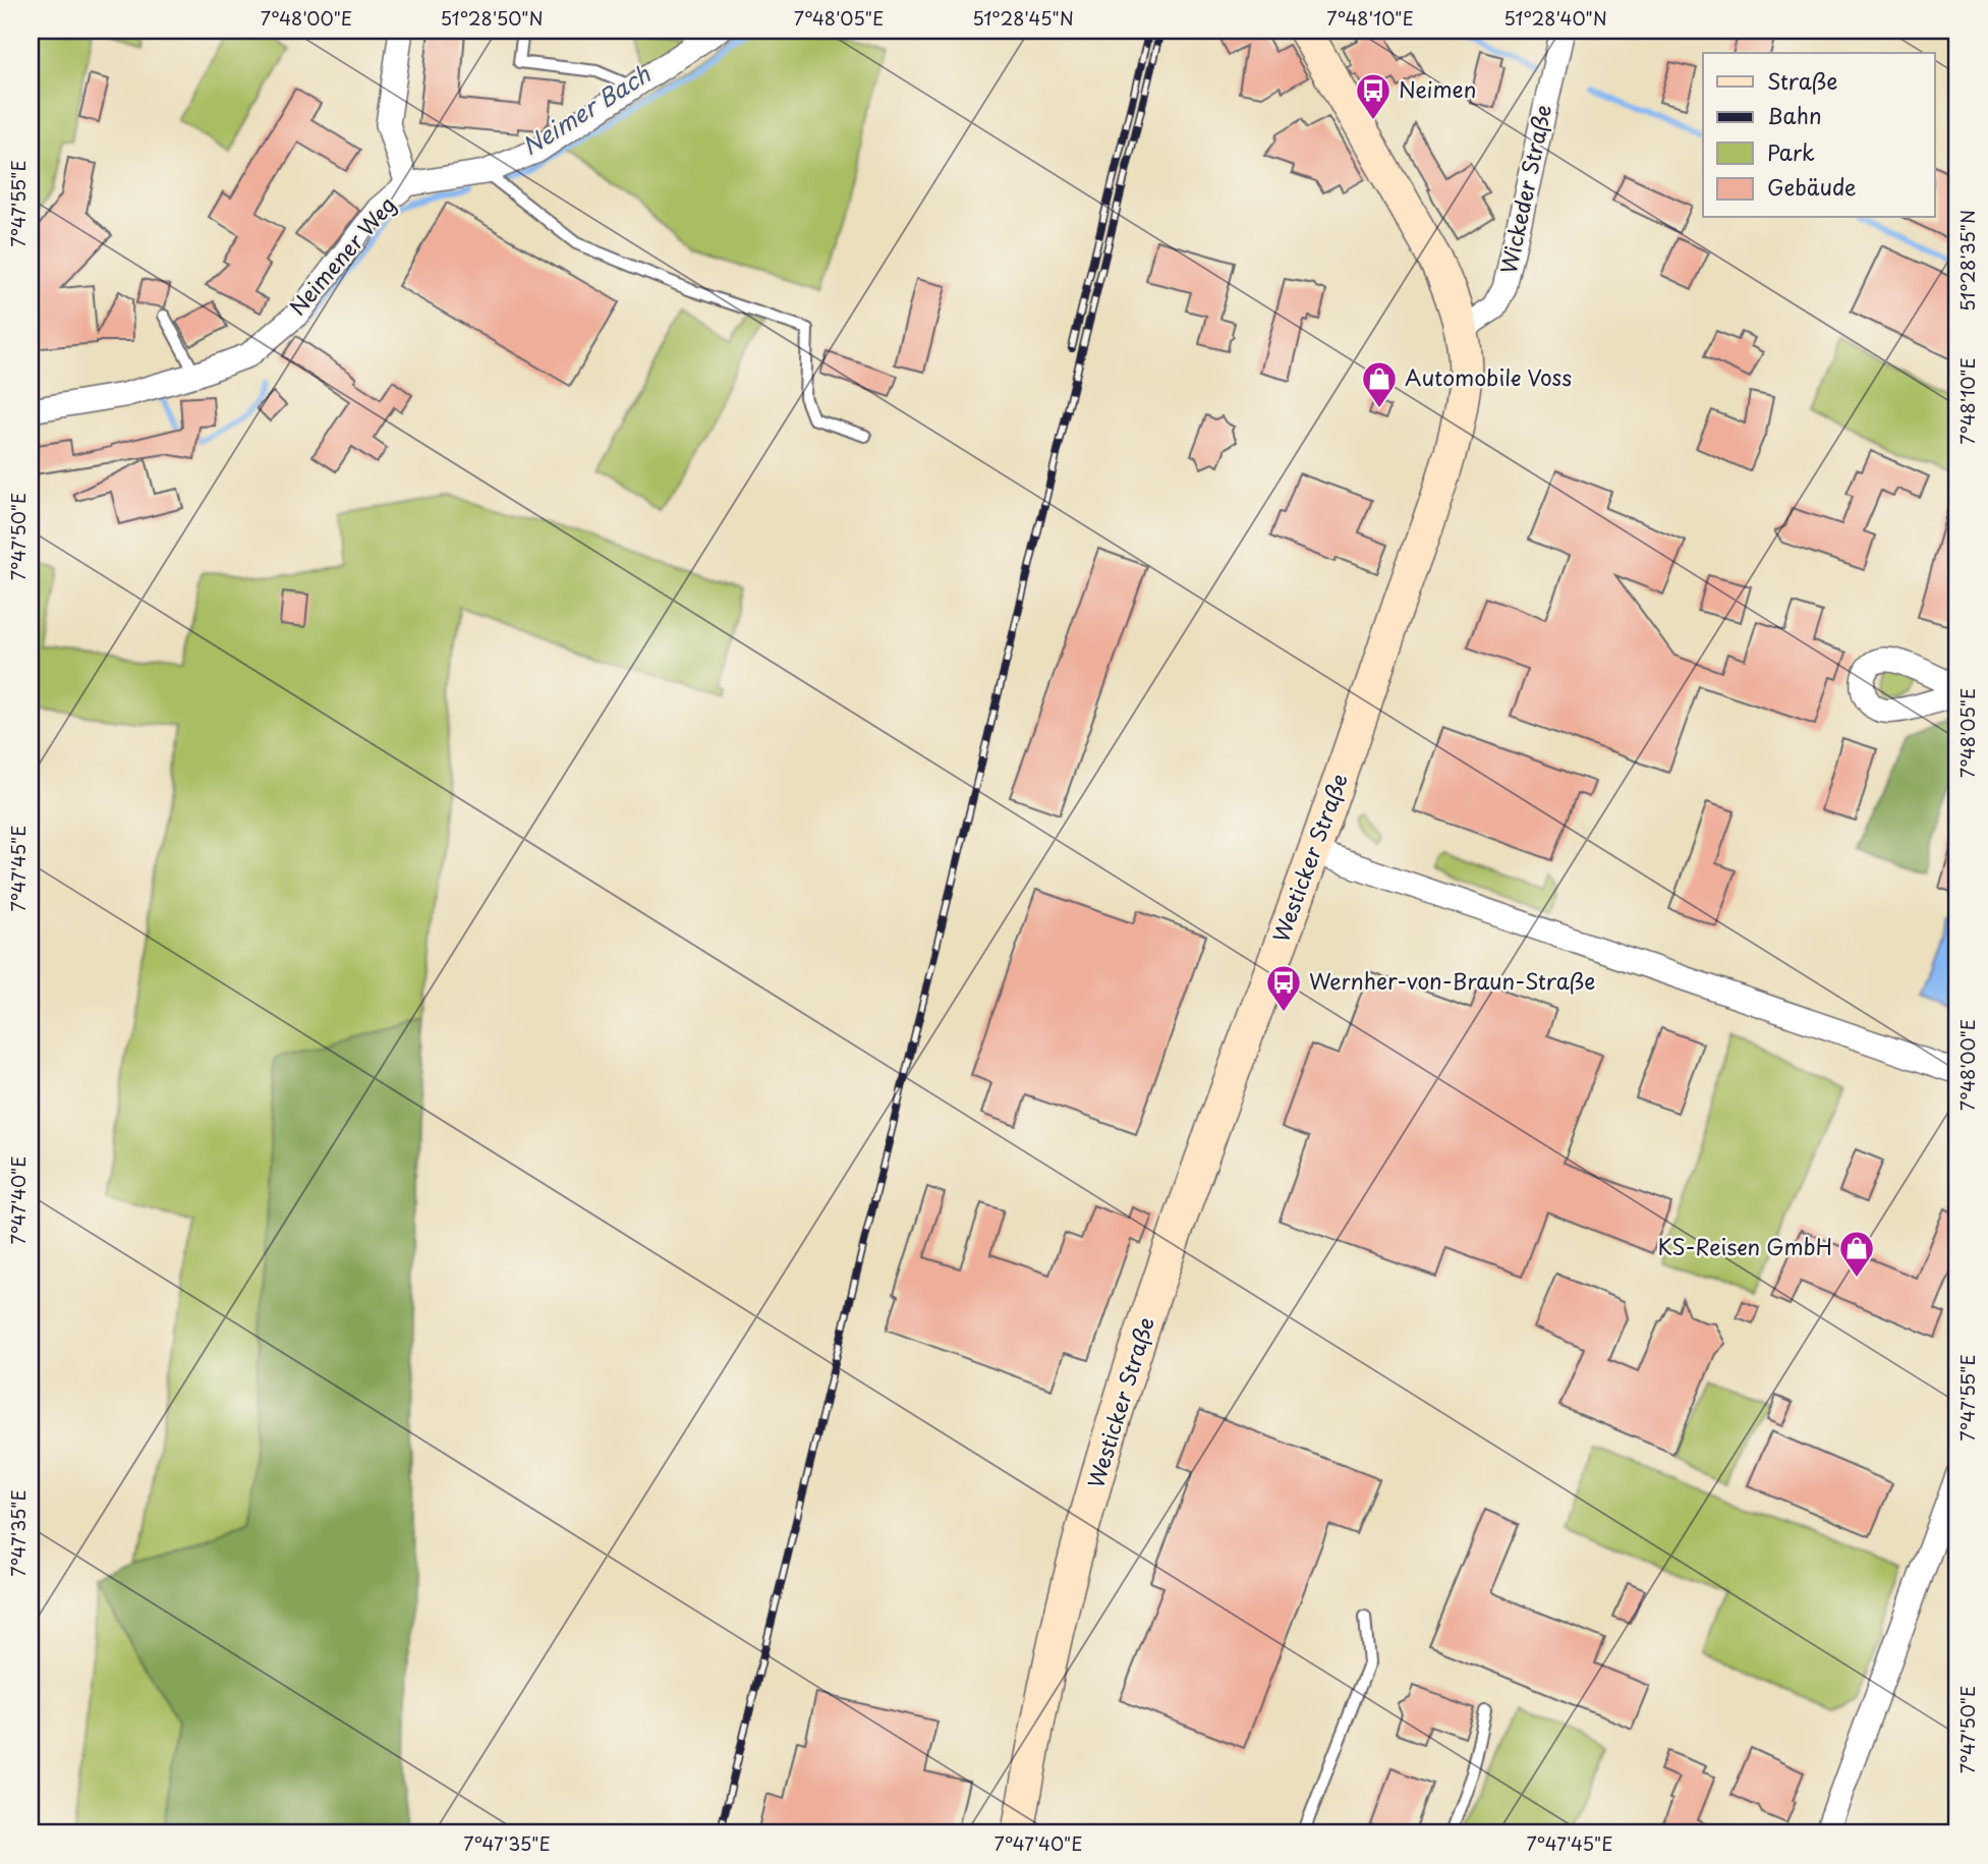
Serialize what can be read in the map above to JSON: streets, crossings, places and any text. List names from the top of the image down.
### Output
{
  "streets": {
    "main road": ["Westicker Straße"],
    "street": ["Wickeder Straße", "Neimener Weg"]
  },
  "crossings": [
    ["Wickeder Straße", "Westicker Straße"]
  ],
  "water": ["Neimer Bach"],
  "places": {
    "bus stop": ["Neimen", "Wernher-von-Braun-Straße"],
    "shop": ["Automobile Voss", "KS-Reisen GmbH"]
  },
  "legend": [
    "Straße",
    "Bahn",
    "Park",
    "Gebäude"
  ],
  "coordinates": [
    "7°48'00\"E",
    "51°28'50\"N",
    "7°48'05\"E",
    "51°28'45\"N",
    "7°48'10\"E",
    "51°28'40\"N",
    "7°47'55\"E",
    "51°28'35\"N",
    "7°47'50\"E",
    "7°47'45\"E",
    "7°47'40\"E",
    "7°47'35\"E"
  ]
}
